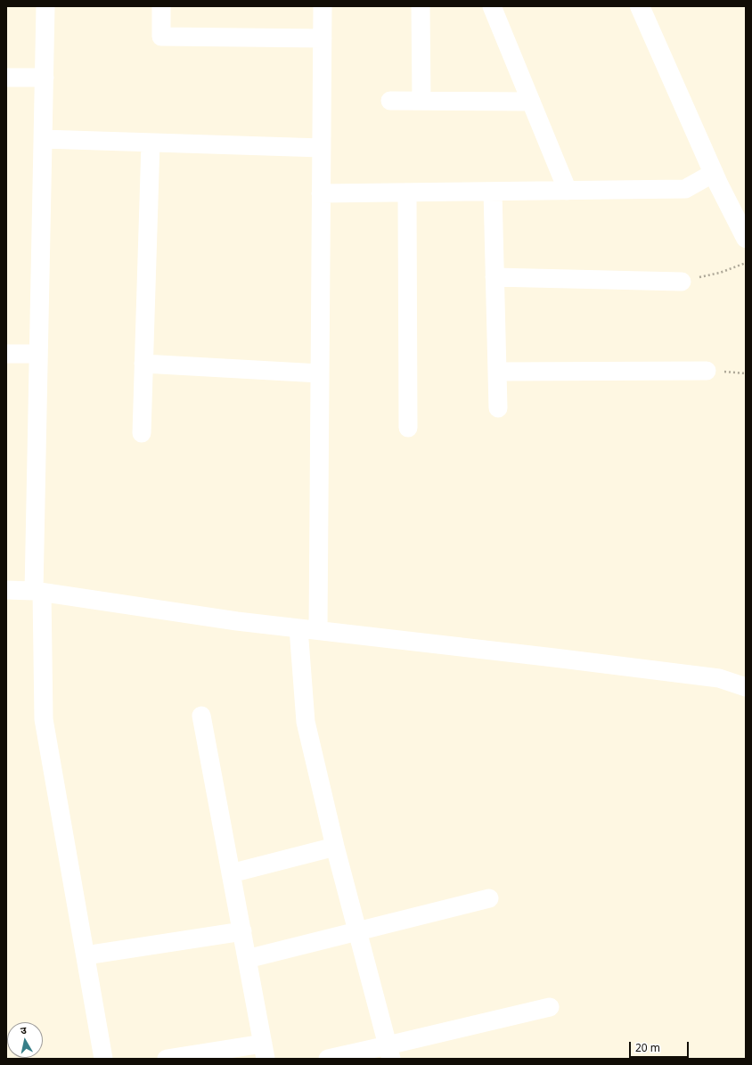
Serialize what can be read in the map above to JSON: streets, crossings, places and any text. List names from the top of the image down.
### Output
{
  "scale_bar": "20 m",
  "north": "top"
}
